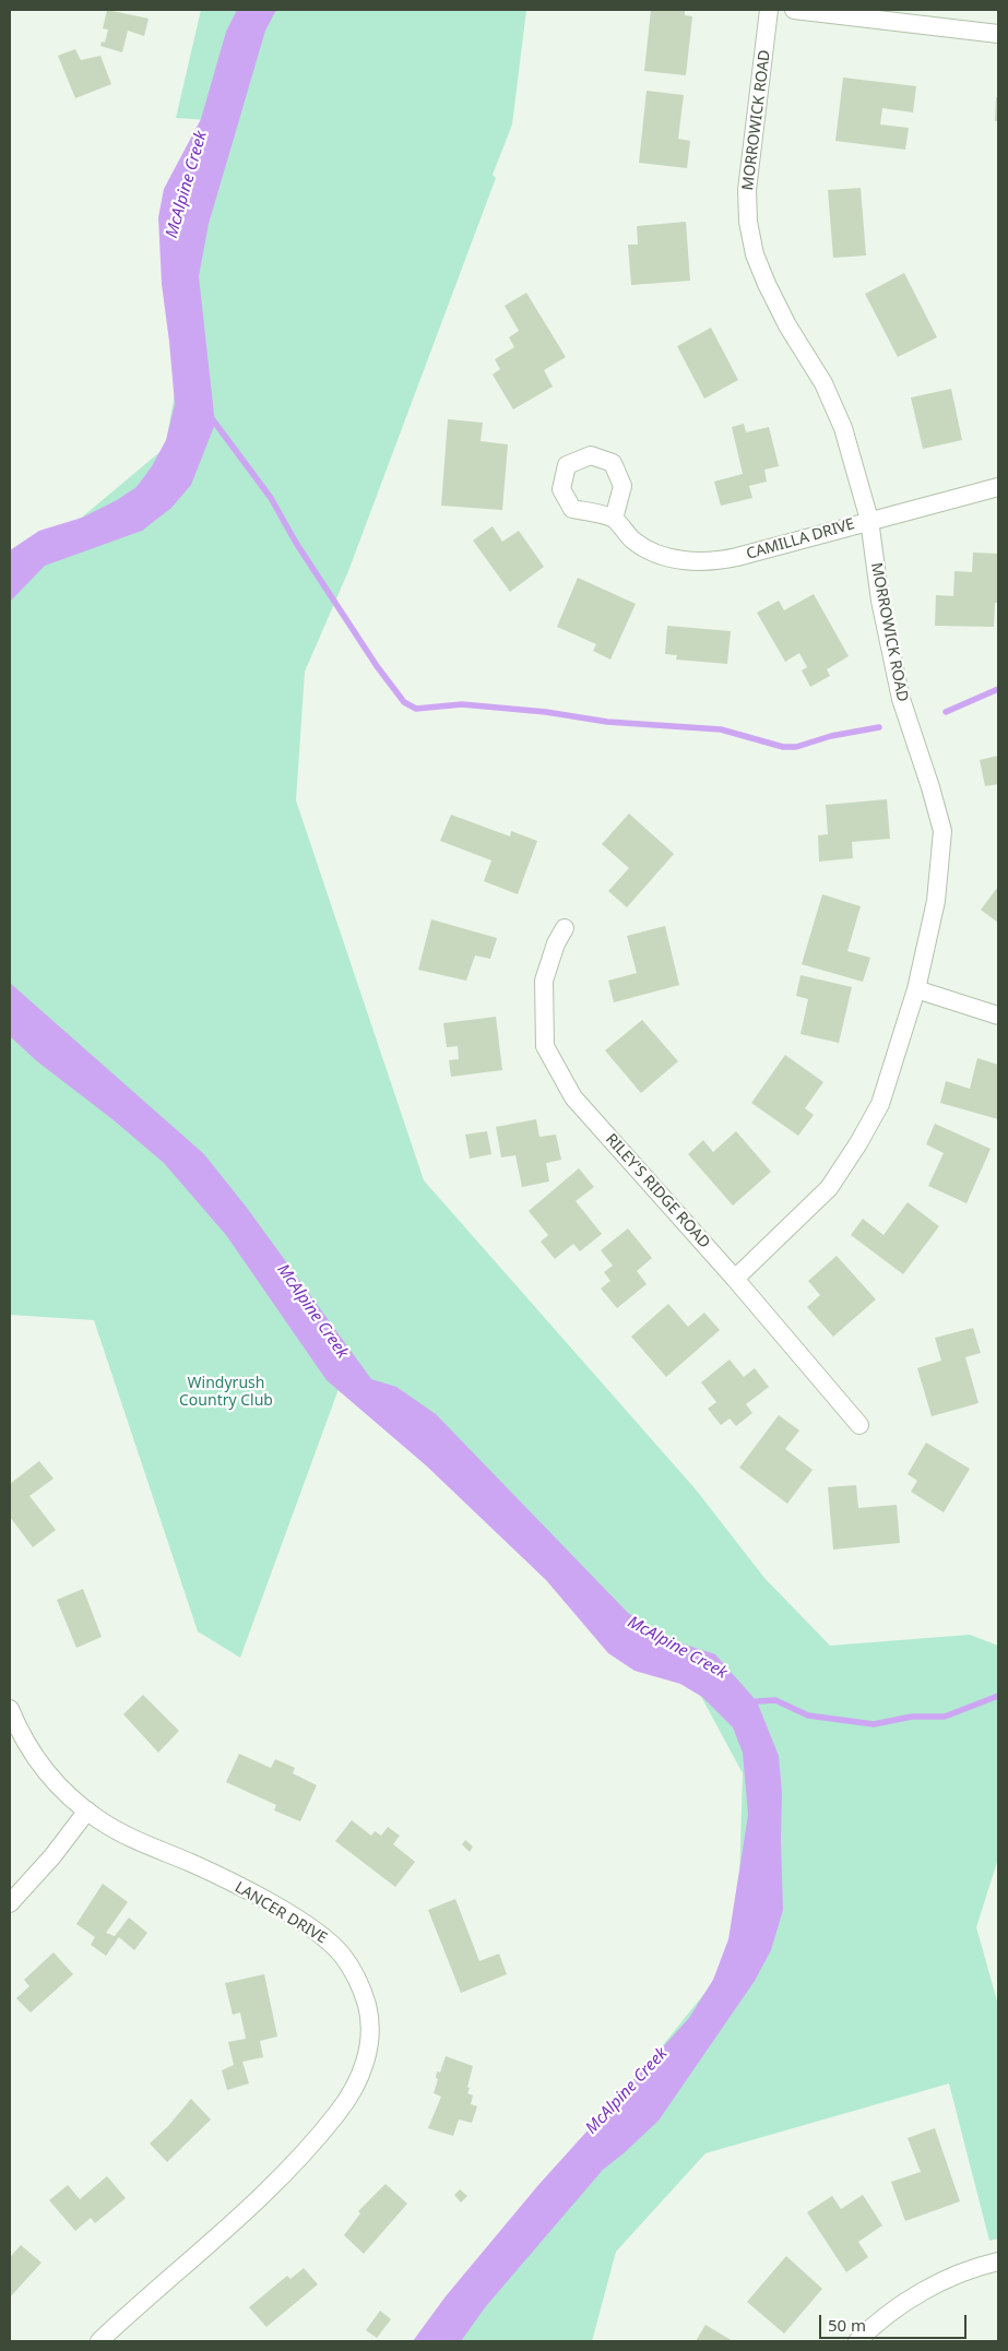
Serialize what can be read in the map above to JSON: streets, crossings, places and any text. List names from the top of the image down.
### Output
{
  "streets": {
    "street": [
      "MORROWICK ROAD",
      "CAMILLA DRIVE",
      "RILEY'S RIDGE ROAD",
      "LANCER DRIVE"
    ]
  },
  "crossings": [
    ["MORROWICK ROAD", "CAMILLA DRIVE"],
    ["MORROWICK ROAD", "RILEY'S RIDGE ROAD"]
  ],
  "water": ["McAlpine Creek"],
  "parks": ["Windyrush Country Club"],
  "scale_bar": "50 m"
}
